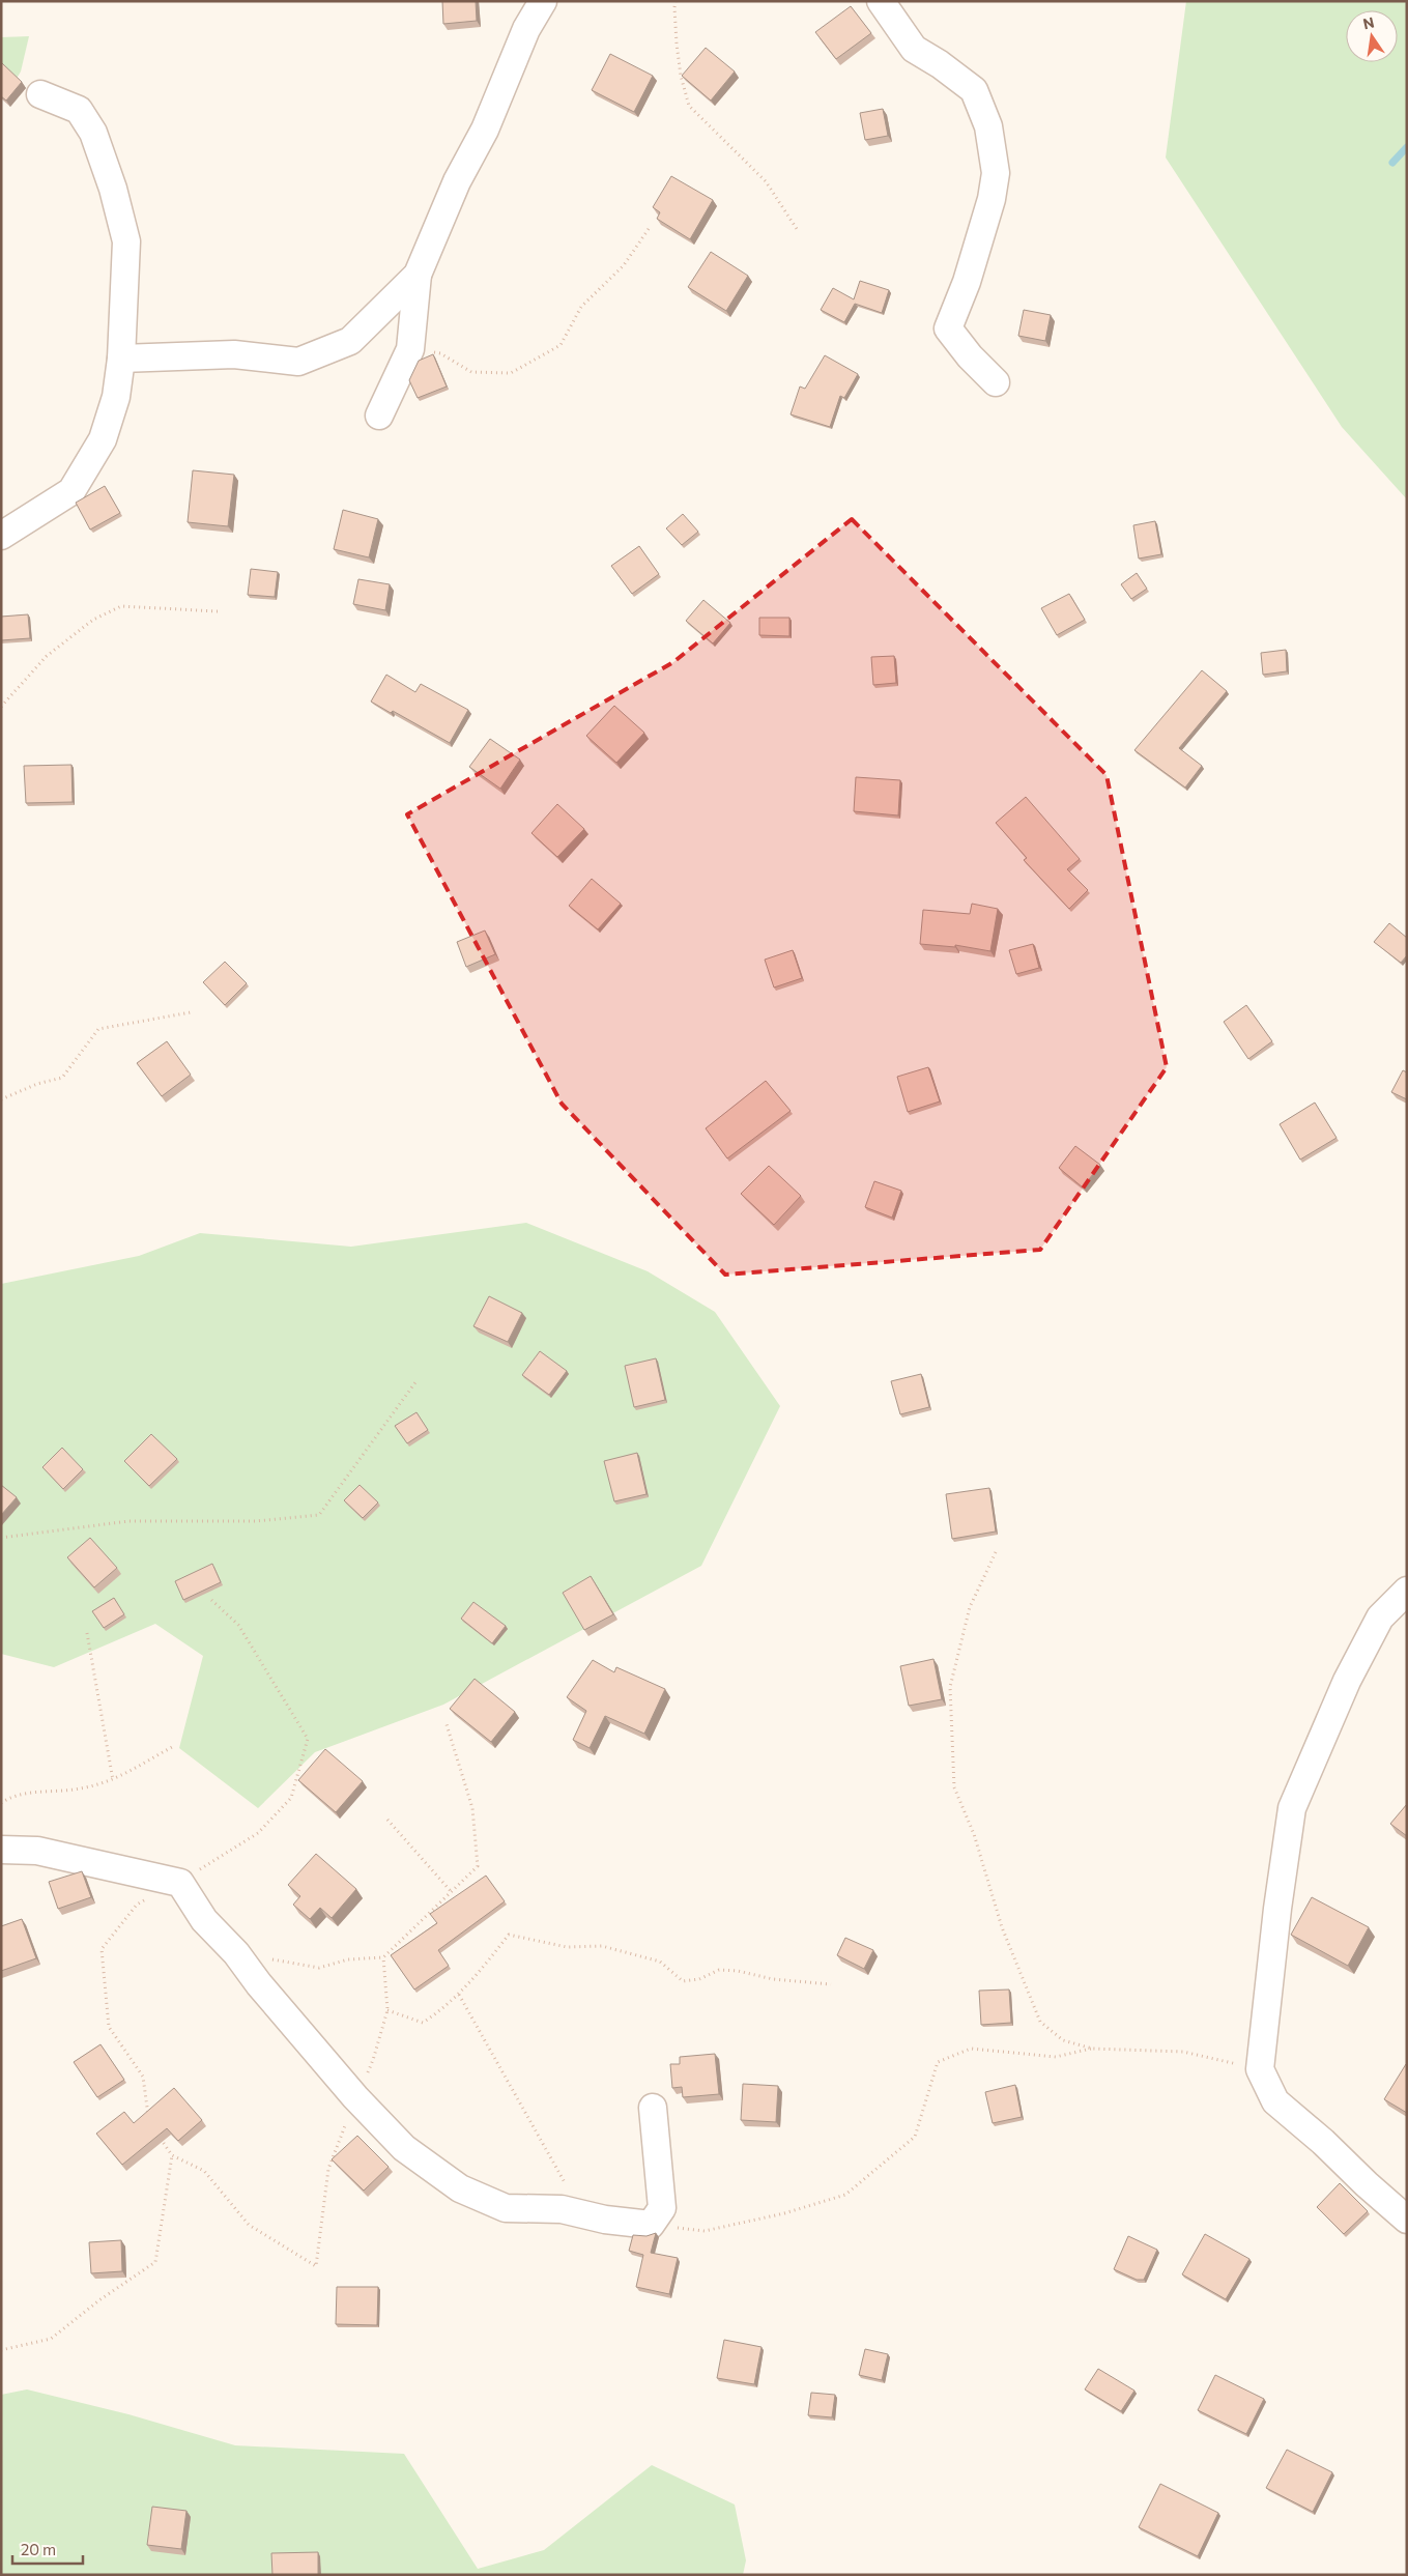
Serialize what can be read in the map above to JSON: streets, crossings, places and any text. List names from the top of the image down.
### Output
{
  "scale_bar": "20 m",
  "north": "top"
}
